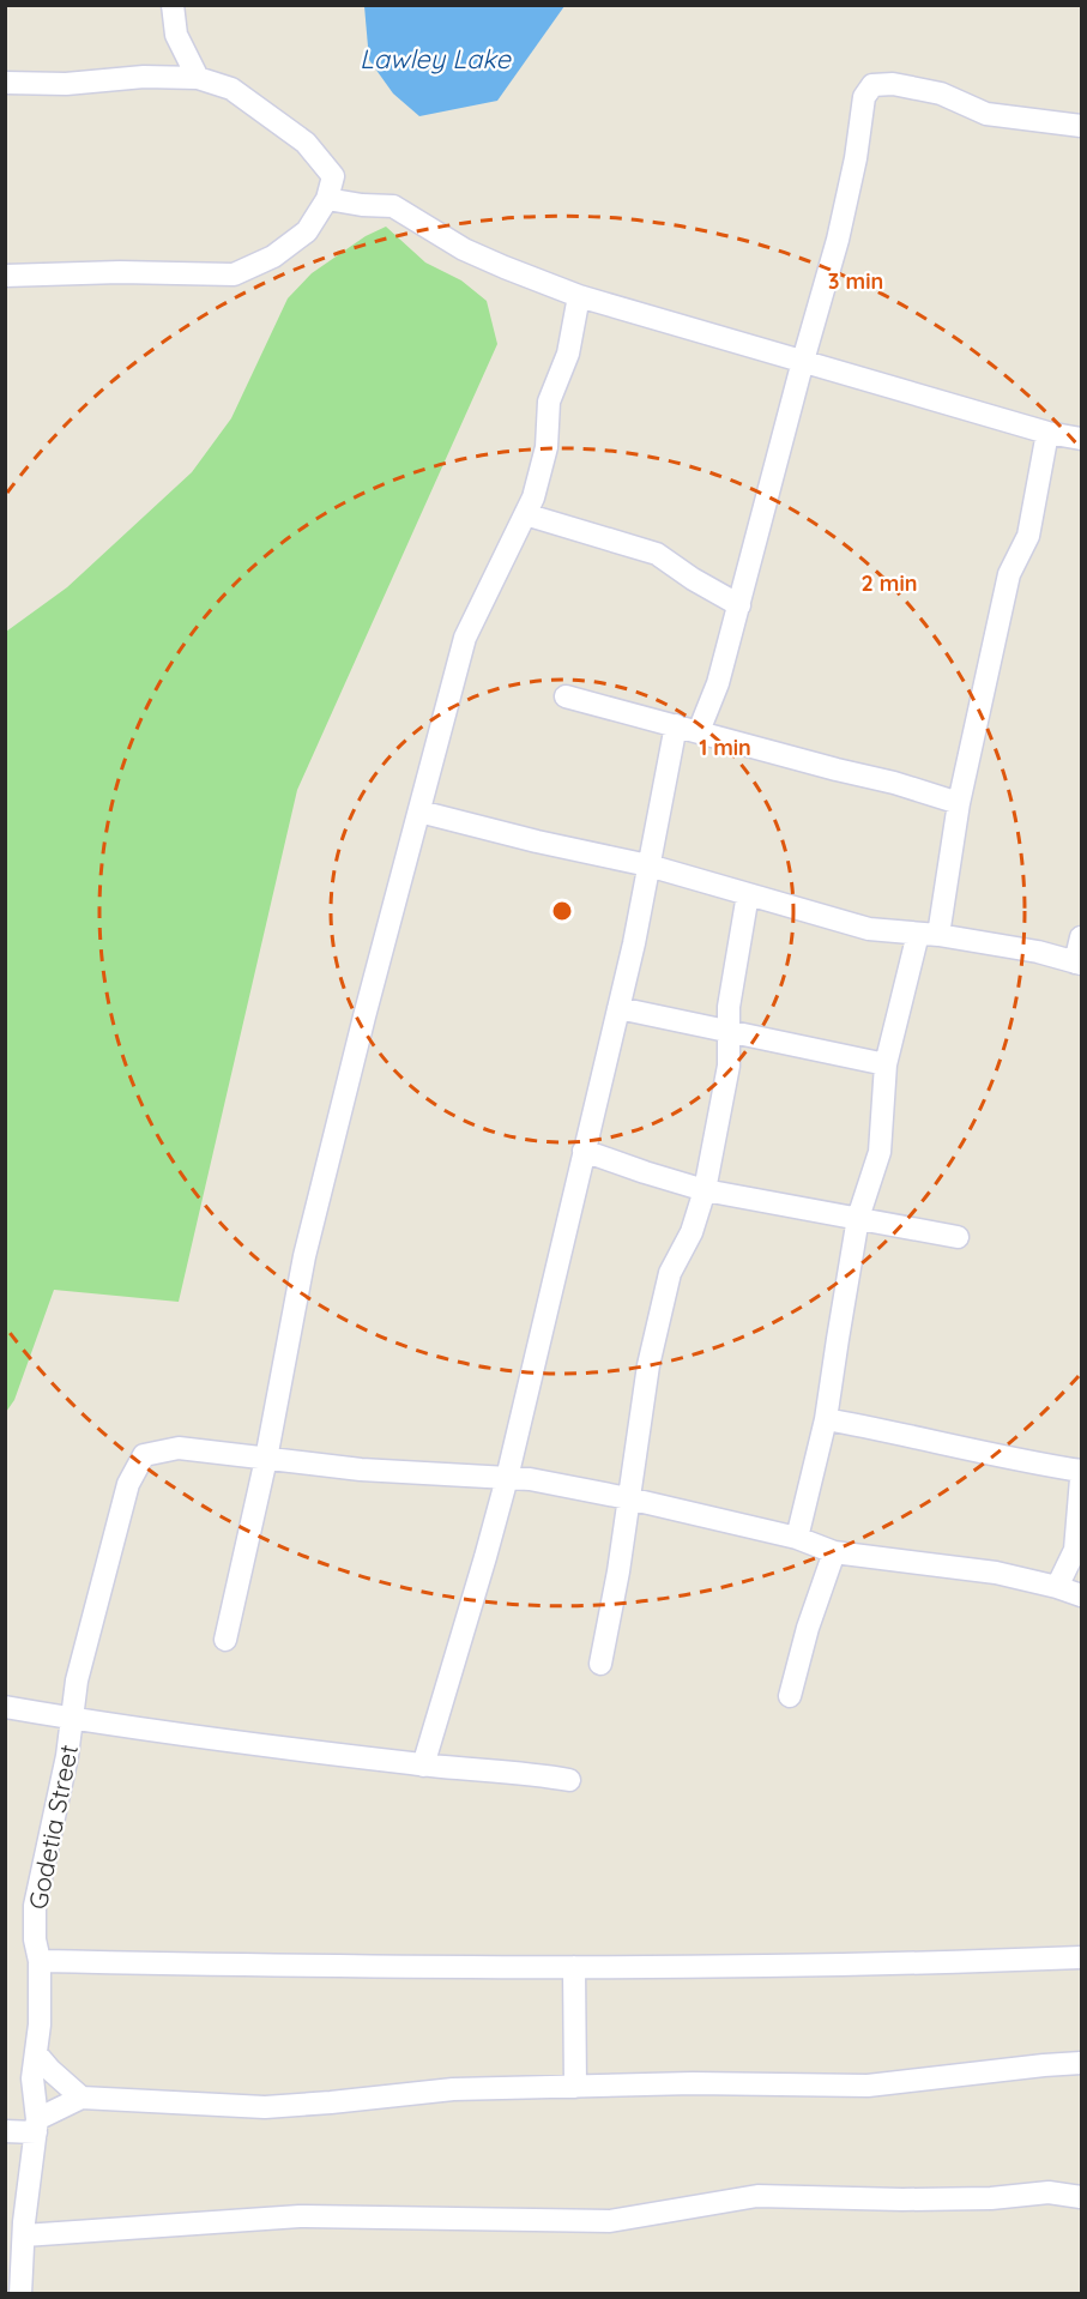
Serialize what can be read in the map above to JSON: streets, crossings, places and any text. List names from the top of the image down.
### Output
{
  "streets": {
    "street": ["Godetia Street"]
  },
  "water": ["Lawley Lake"],
  "rings": ["3 min", "2 min", "1 min"]
}
